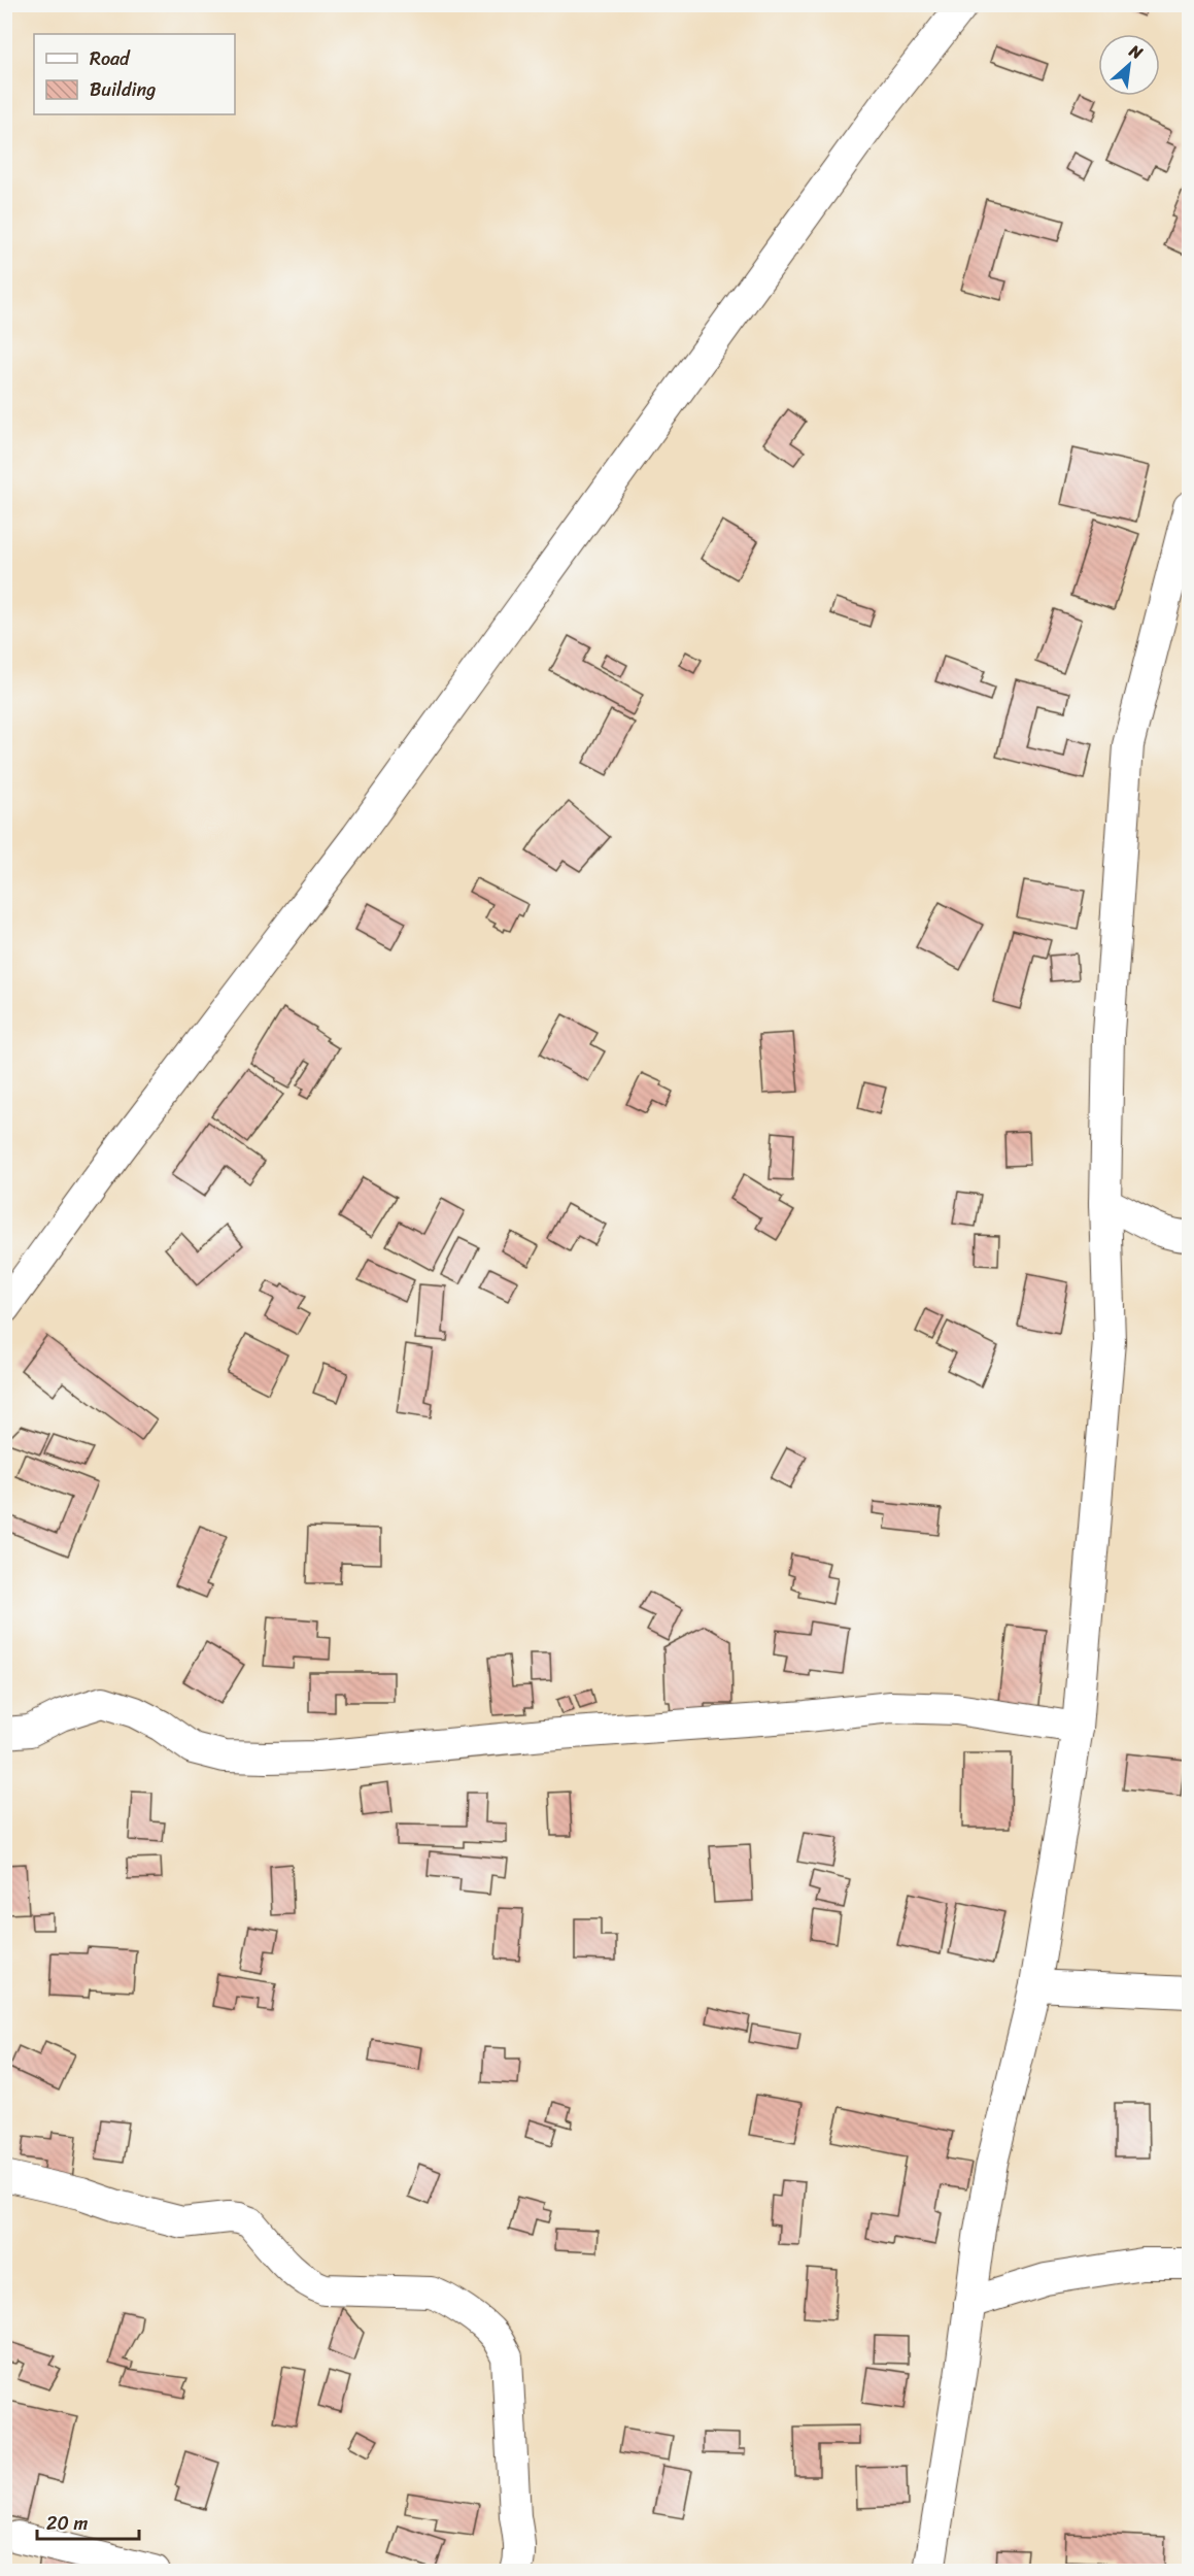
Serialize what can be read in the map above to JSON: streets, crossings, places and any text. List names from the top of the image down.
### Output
{
  "legend": ["Road", "Building"],
  "scale_bar": "20 m",
  "north": "top right"
}
